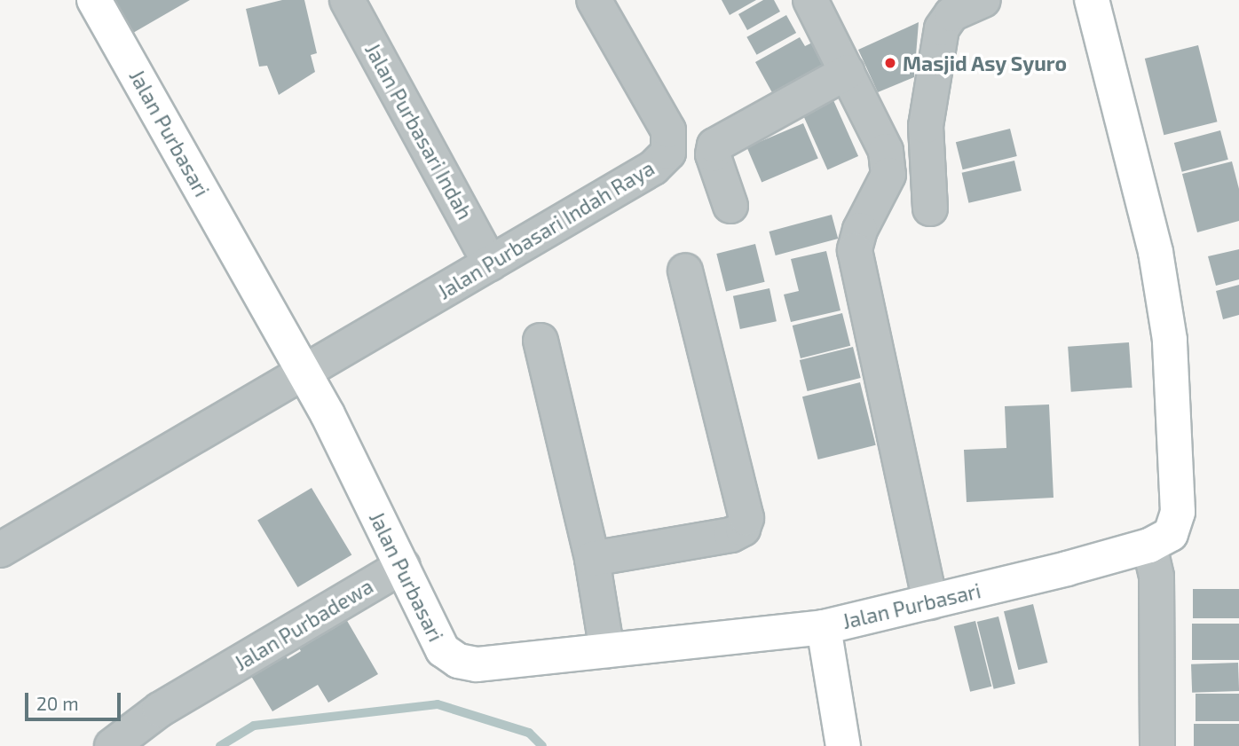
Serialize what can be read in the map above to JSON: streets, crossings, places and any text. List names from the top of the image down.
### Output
{
  "streets": {
    "street": [
      "Jalan Purbasari Indah",
      "Jalan Purbasari",
      "Jalan Purbasari Indah Raya",
      "Jalan Purbadewa"
    ]
  },
  "crossings": [
    ["Jalan Purbasari Indah", "Jalan Purbasari Indah Raya"],
    ["Jalan Purbasari", "Jalan Purbasari Indah Raya"],
    ["Jalan Purbasari", "Jalan Purbadewa"]
  ],
  "places": ["Masjid Asy Syuro"],
  "scale_bar": "20 m"
}
